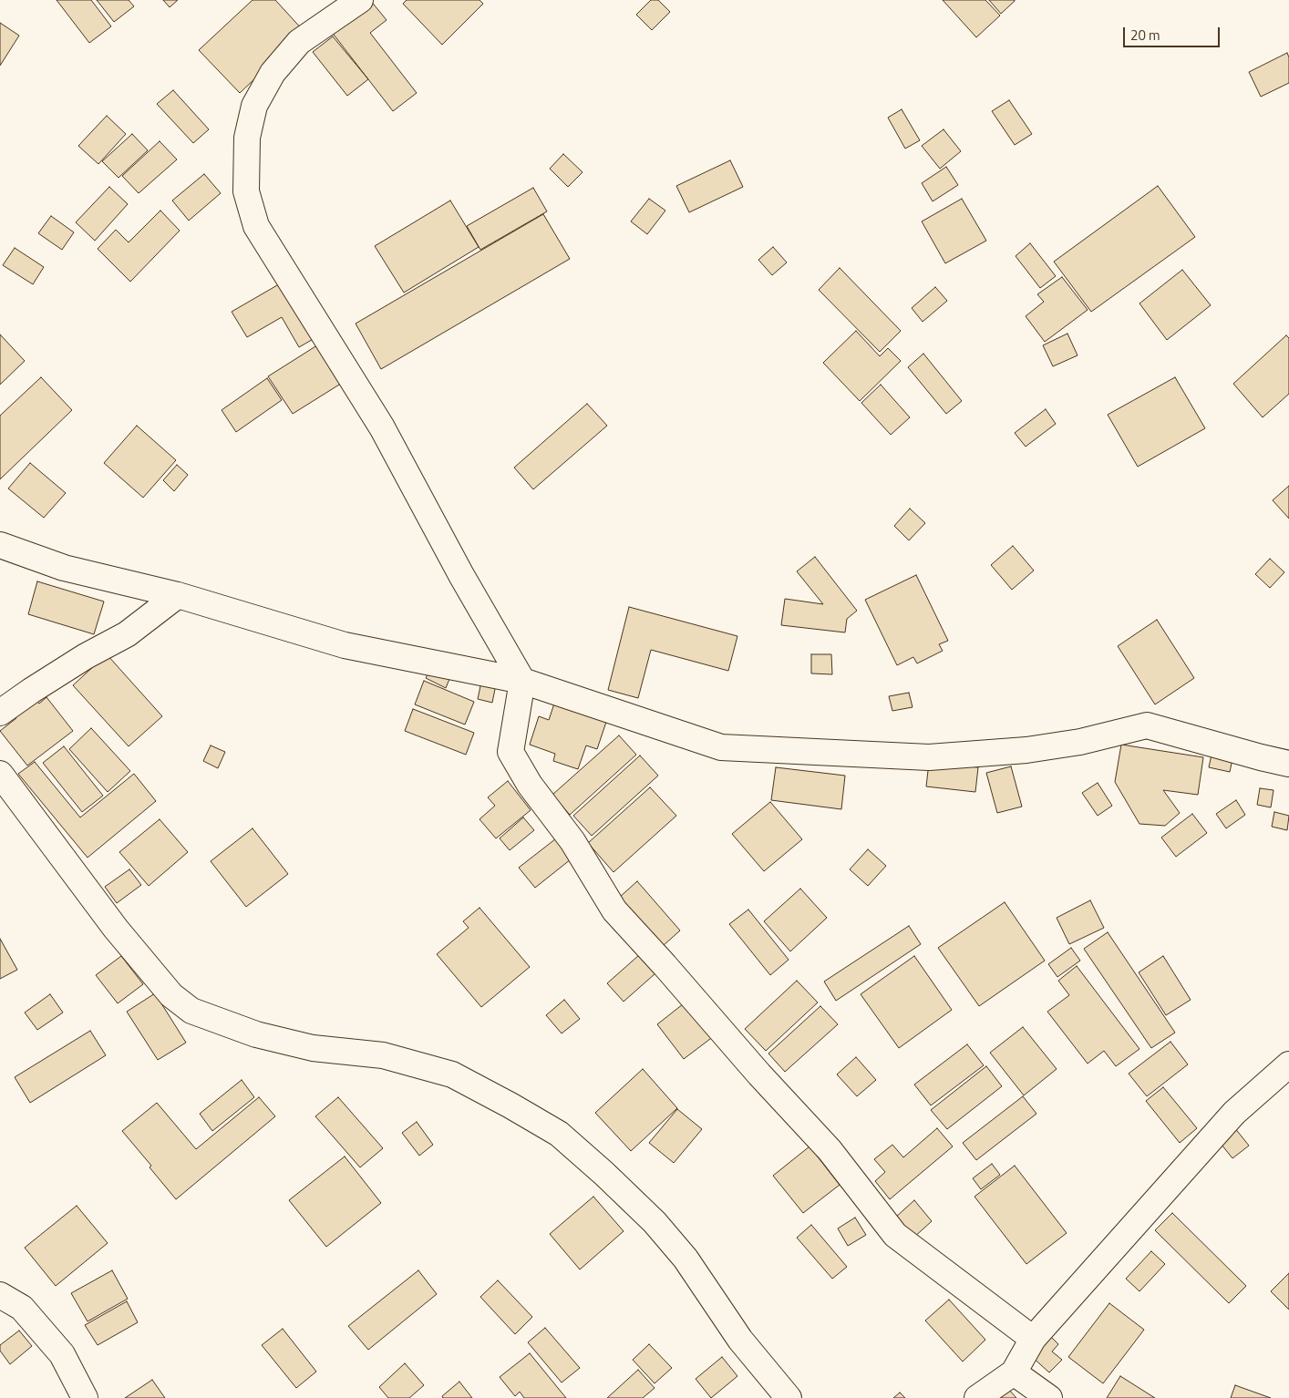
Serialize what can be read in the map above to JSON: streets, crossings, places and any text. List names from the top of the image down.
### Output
{
  "scale_bar": "20 m"
}
